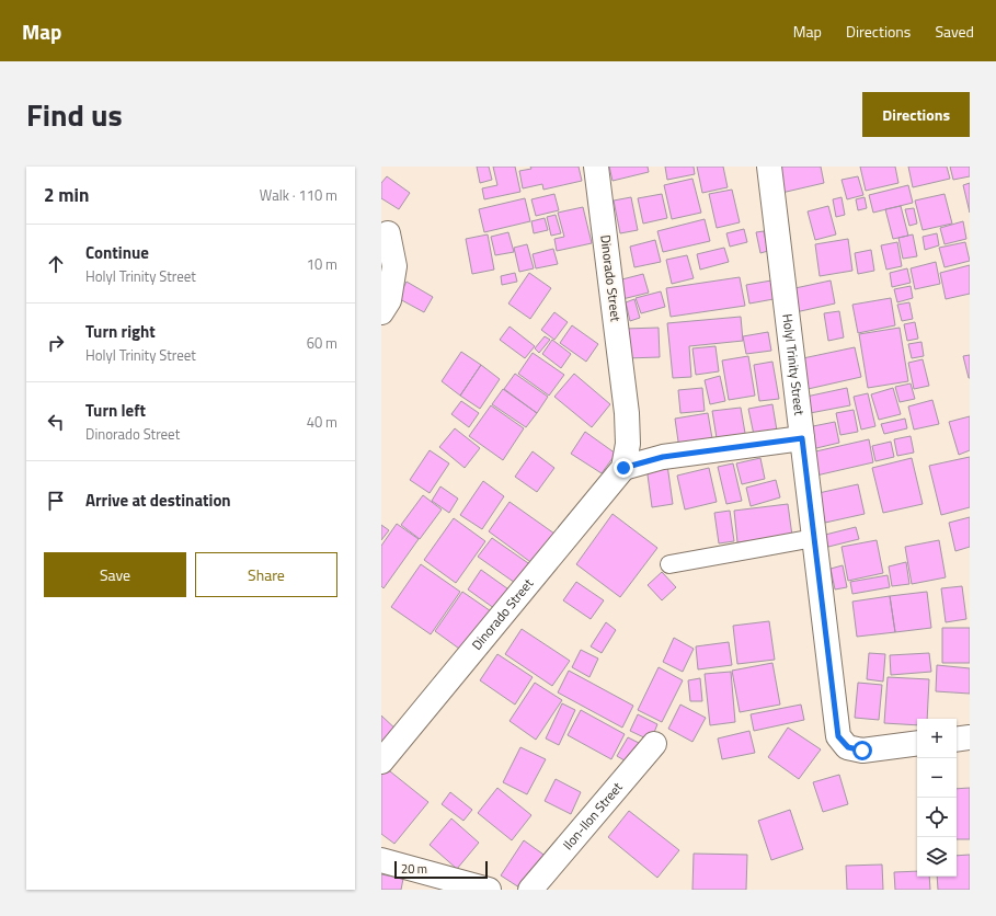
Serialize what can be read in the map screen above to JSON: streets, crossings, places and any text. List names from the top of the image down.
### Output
{
  "streets": {
    "street": ["Dinorado Street", "Holyl Trinity Street", "Ilon-Ilon Street"]
  },
  "scale_bar": "20 m",
  "page": {
    "header": "Map",
    "nav": ["Map", "Directions", "Saved"],
    "title": "Find us",
    "buttons": [
      "Directions",
      ["Save", "Share"]
    ],
    "heading": ["2 min", "Walk · 110 m"],
    "list": [
      ["Continue", "Holyl Trinity Street", "10 m"],
      ["Turn right", "Holyl Trinity Street", "60 m"],
      ["Turn left", "Dinorado Street", "40 m"],
      "Arrive at destination"
    ],
    "map_buttons": ["+", "−"],
    "scale": "20 m"
  }
}
